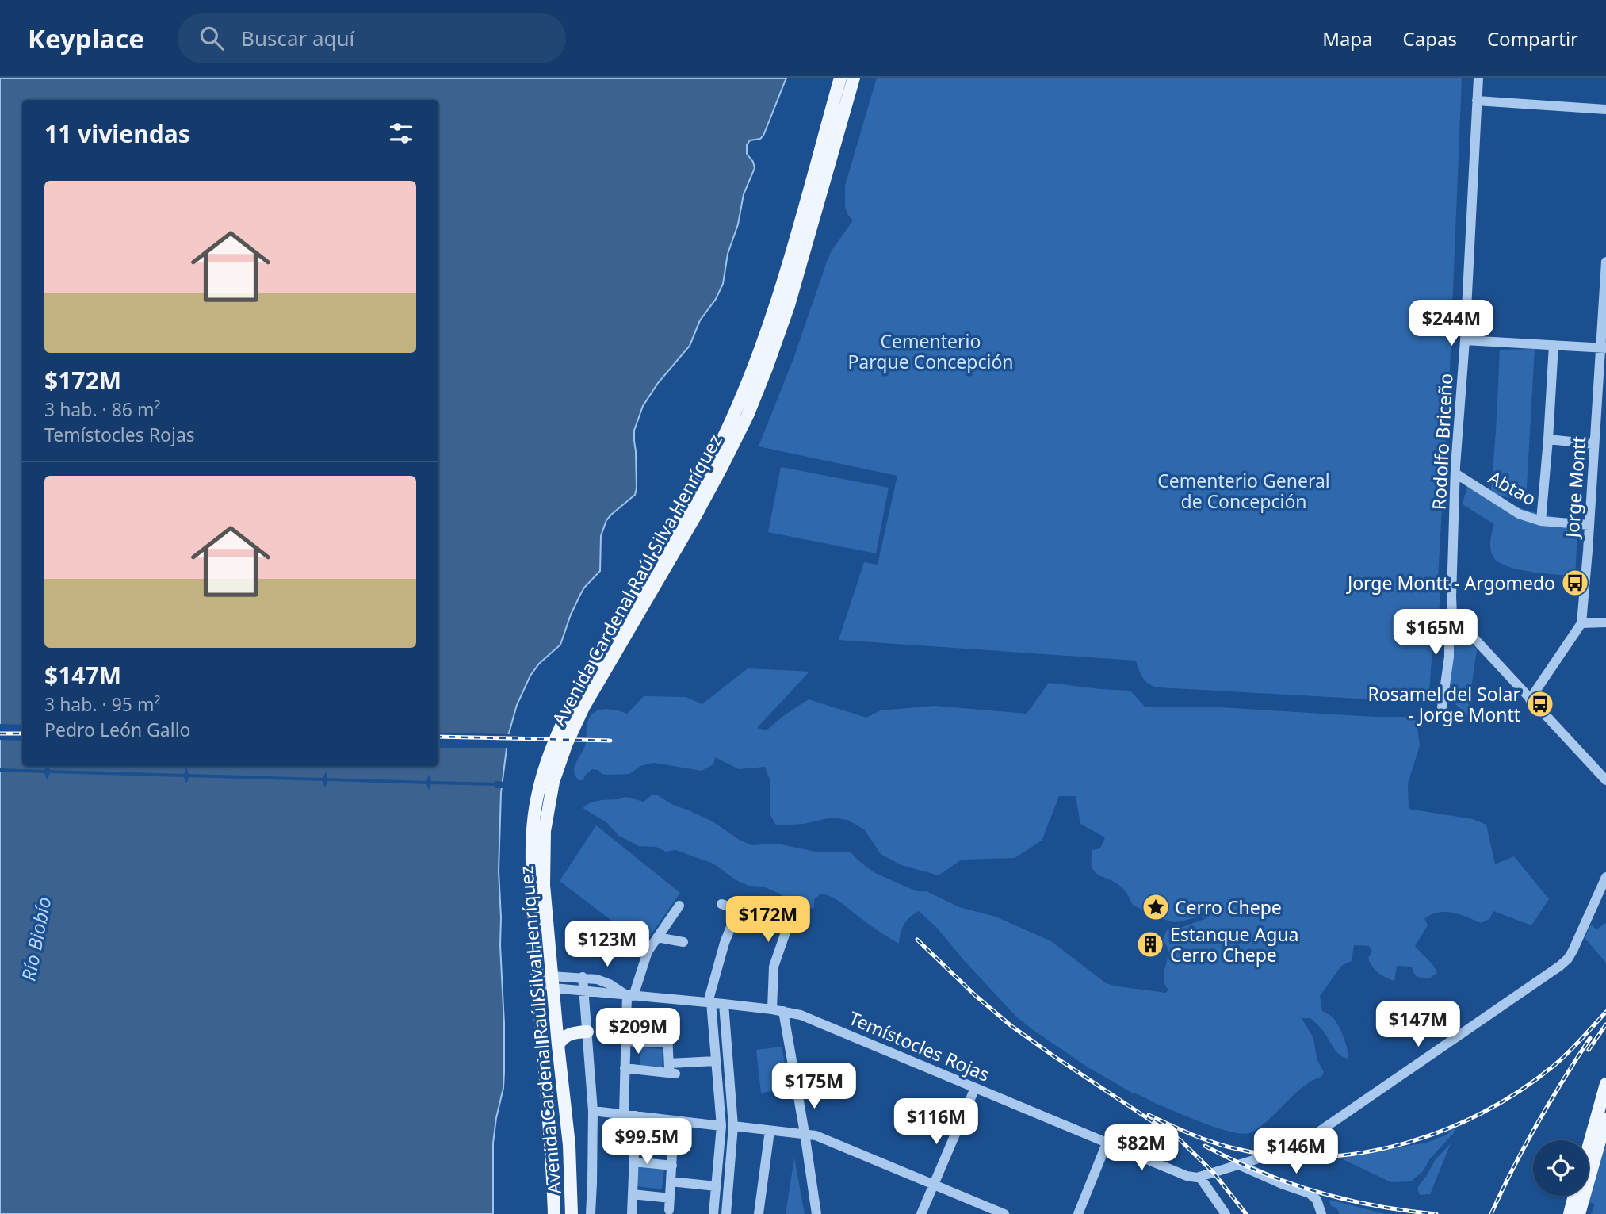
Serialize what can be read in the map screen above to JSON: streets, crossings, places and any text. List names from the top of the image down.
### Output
{
  "streets": {
    "main road": ["Avenida Cardenal Raúl Silva Henríquez"],
    "street": [
      "Rodolfo Briceño",
      "Jorge Montt",
      "Abtao",
      "Temístocles Rojas"
    ]
  },
  "crossings": [
    ["Rodolfo Briceño", "Abtao"],
    ["Jorge Montt", "Abtao"],
    ["Avenida Cardenal Raúl Silva Henríquez", "Temístocles Rojas"]
  ],
  "water": ["Río Biobío"],
  "parks": ["Cementerio Parque Concepción", "Cementerio General de Concepción"],
  "places": {
    "bus stop": ["Jorge Montt - Argomedo", "Rosamel del Solar - Jorge Montt"],
    "place": ["Cerro Chepe"],
    "building": ["Estanque Agua Cerro Chepe"]
  },
  "page": {
    "header": "Keyplace",
    "search": "Buscar aquí",
    "nav": ["Mapa", "Capas", "Compartir"],
    "heading": "11 viviendas",
    "list": [
      {
        "name": "$172M",
        "note": "3 hab. · 86 m² · Temístocles Rojas"
      },
      {
        "name": "$147M",
        "note": "3 hab. · 95 m² · Pedro León Gallo"
      }
    ],
    "price": [
      "$244M",
      "$165M",
      "$172M",
      "$123M",
      "$147M",
      "$209M",
      "$175M",
      "$116M",
      "$99.5M",
      "$82M",
      "$146M"
    ]
  }
}
